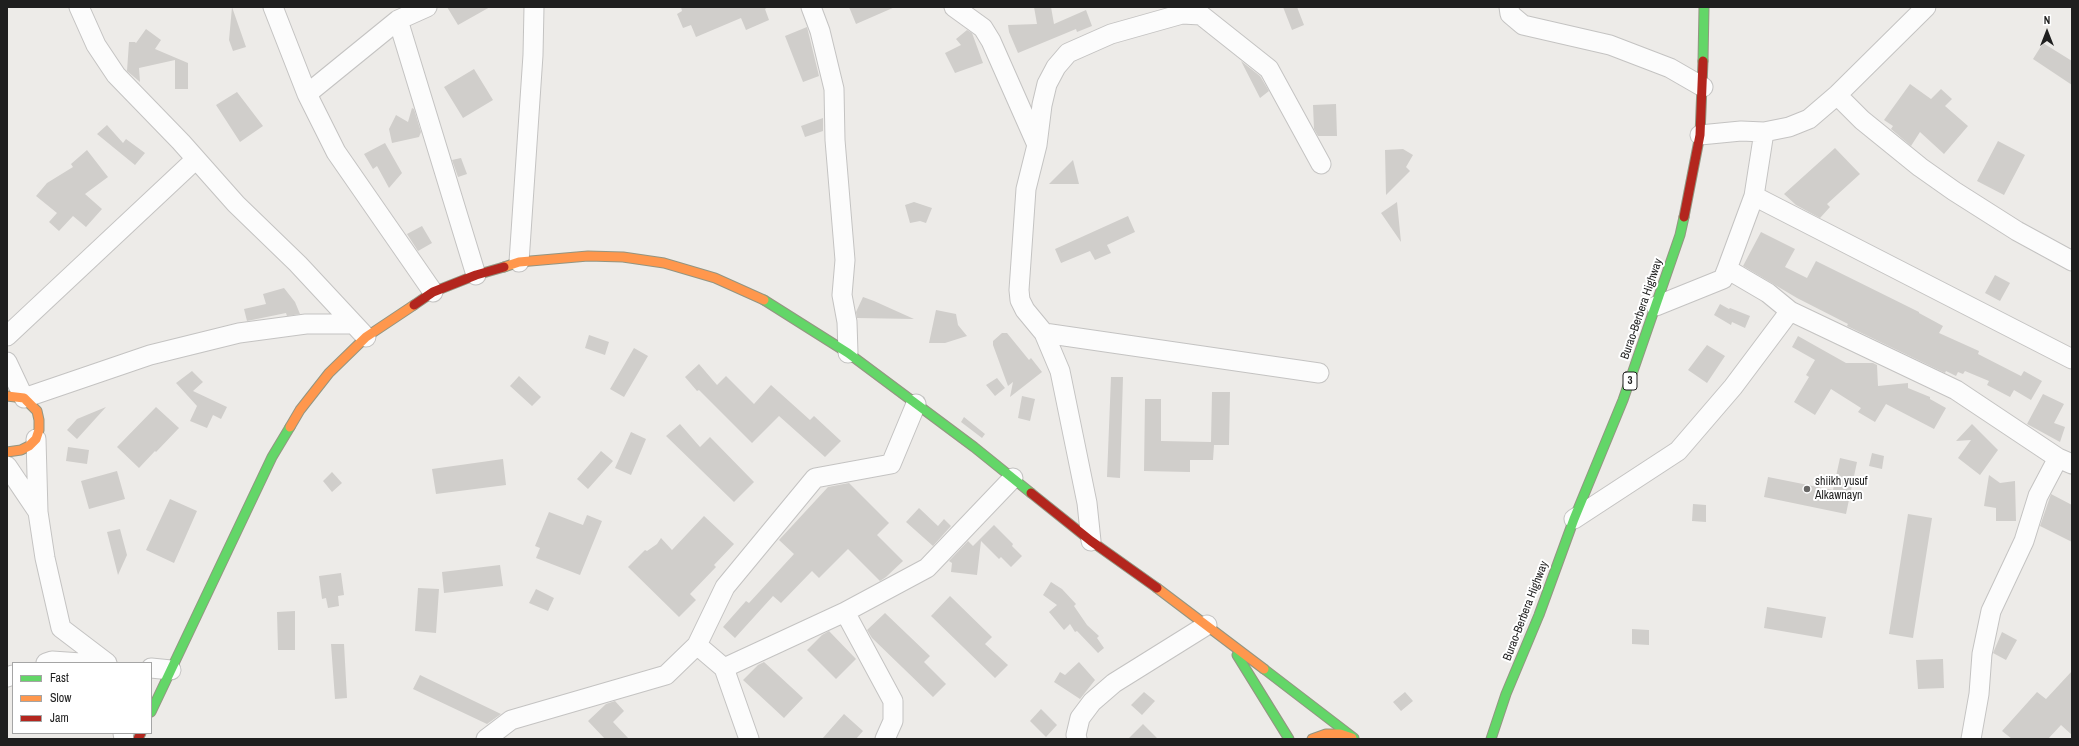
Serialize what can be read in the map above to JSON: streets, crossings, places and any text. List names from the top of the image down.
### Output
{
  "streets": {
    "main road": ["Burao-Berbera Highway", "3"]
  },
  "places": ["shiikh yusuf Alkawnayn"],
  "legend": ["Fast", "Slow", "Jam"],
  "north": "top"
}
